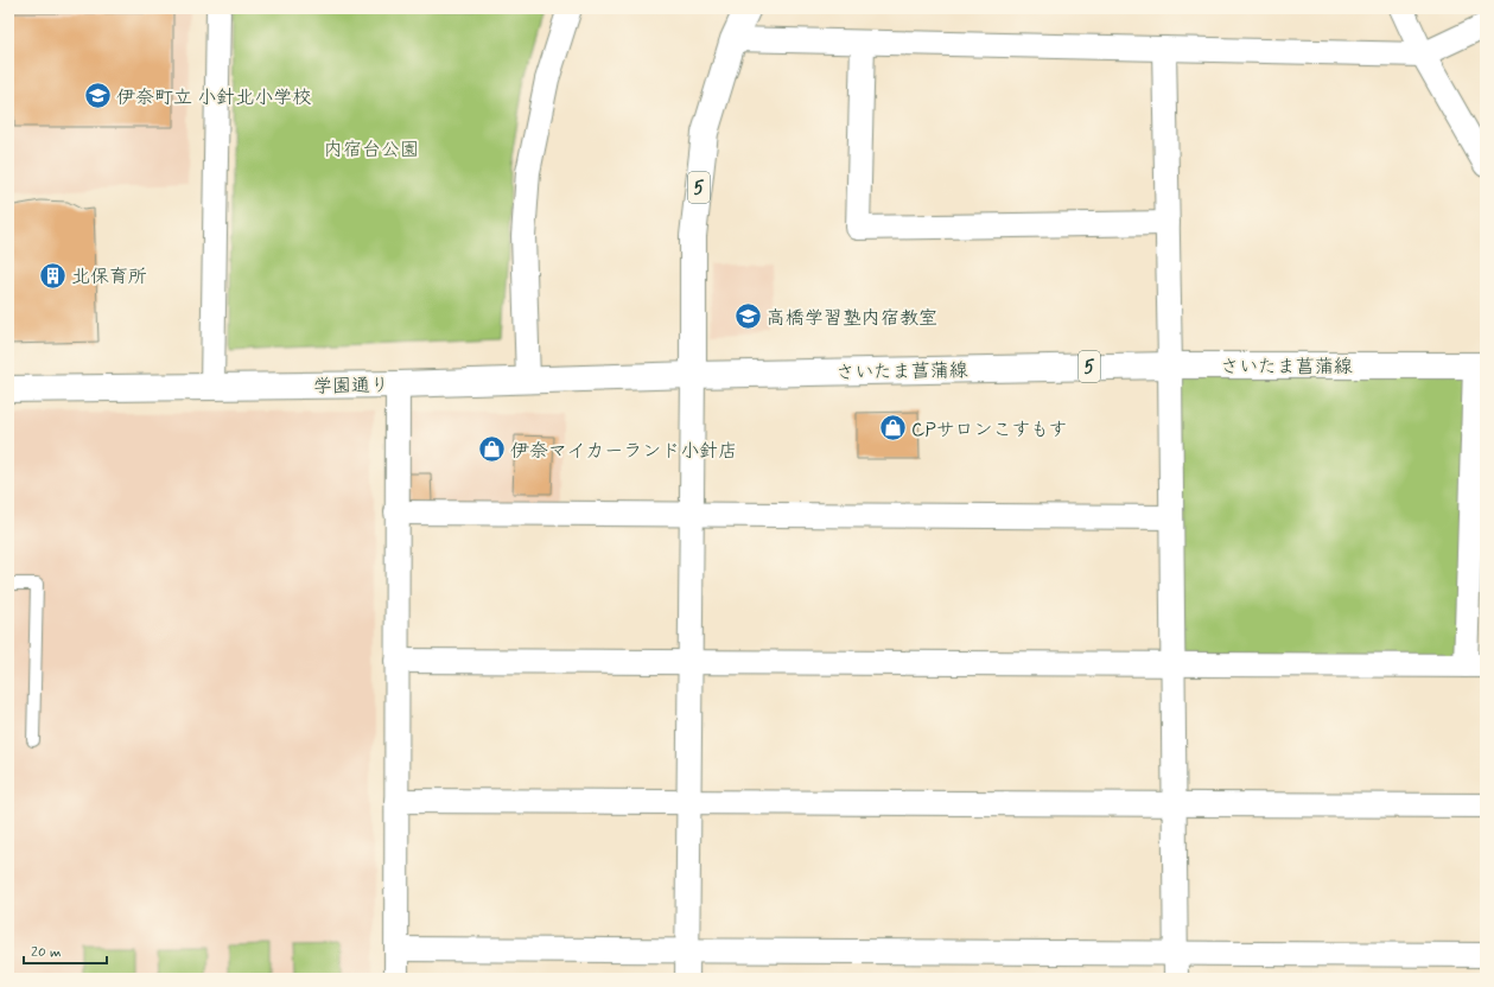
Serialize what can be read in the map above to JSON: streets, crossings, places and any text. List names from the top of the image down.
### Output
{
  "streets": {
    "main road": ["5", "さいたま菖蒲線", "学園通り"]
  },
  "crossings": [
    ["5", "さいたま菖蒲線"],
    ["5", "学園通り"],
    ["さいたま菖蒲線", "学園通り"]
  ],
  "parks": ["内宿台公園"],
  "places": {
    "school or university": ["伊奈町立 小針北小学校", "高橋学習塾内宿教室"],
    "building": ["北保育所"],
    "shop": ["CPサロンこすもす", "伊奈マイカーランド小針店"]
  },
  "scale_bar": "20 m"
}
